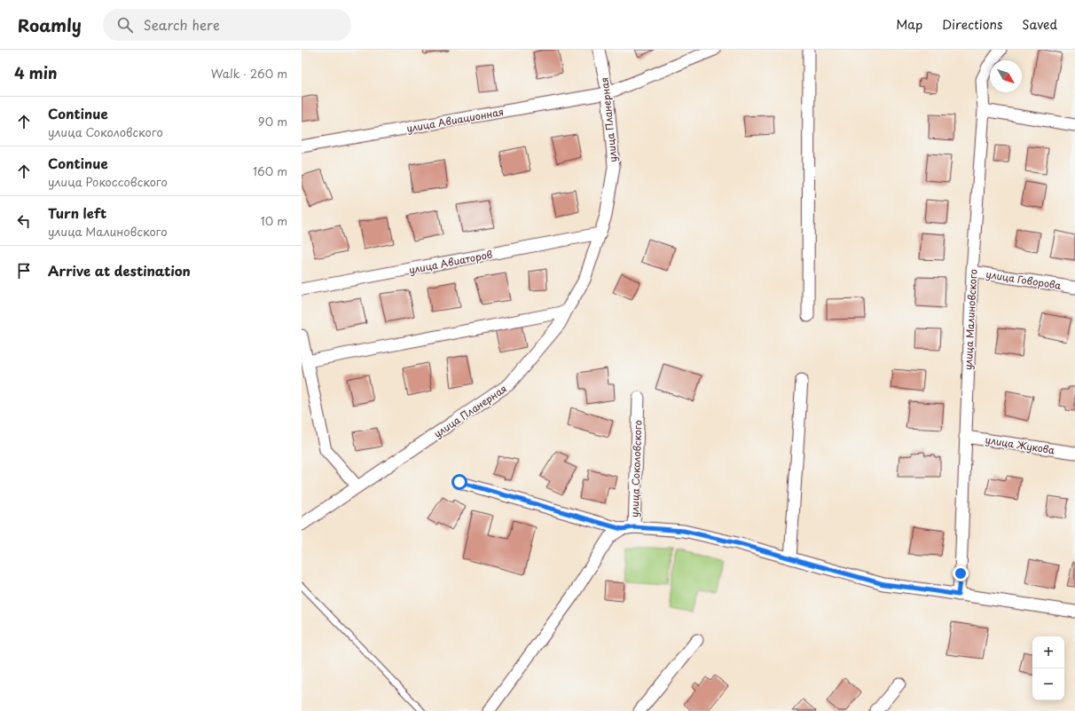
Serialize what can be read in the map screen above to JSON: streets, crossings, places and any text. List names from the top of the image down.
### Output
{
  "streets": {
    "street": [
      "улица Авиационная",
      "улица Планерная",
      "улица Авиаторов",
      "улица Говорова",
      "улица Малиновского",
      "улица Жукова",
      "улица Соколовского"
    ]
  },
  "crossings": [
    ["улица Авиационная", "улица Планерная"],
    ["улица Планерная", "улица Авиаторов"],
    ["улица Говорова", "улица Малиновского"],
    ["улица Малиновского", "улица Жукова"]
  ],
  "north": "bottom right",
  "page": {
    "header": "Roamly",
    "search": "Search here",
    "nav": ["Map", "Directions", "Saved"],
    "heading": ["4 min", "Walk · 260 m"],
    "list": [
      ["Continue", "улица Соколовского", "90 m"],
      ["Continue", "улица Рокоссовского", "160 m"],
      ["Turn left", "улица Малиновского", "10 m"],
      "Arrive at destination"
    ],
    "map_buttons": ["+", "−"]
  }
}
